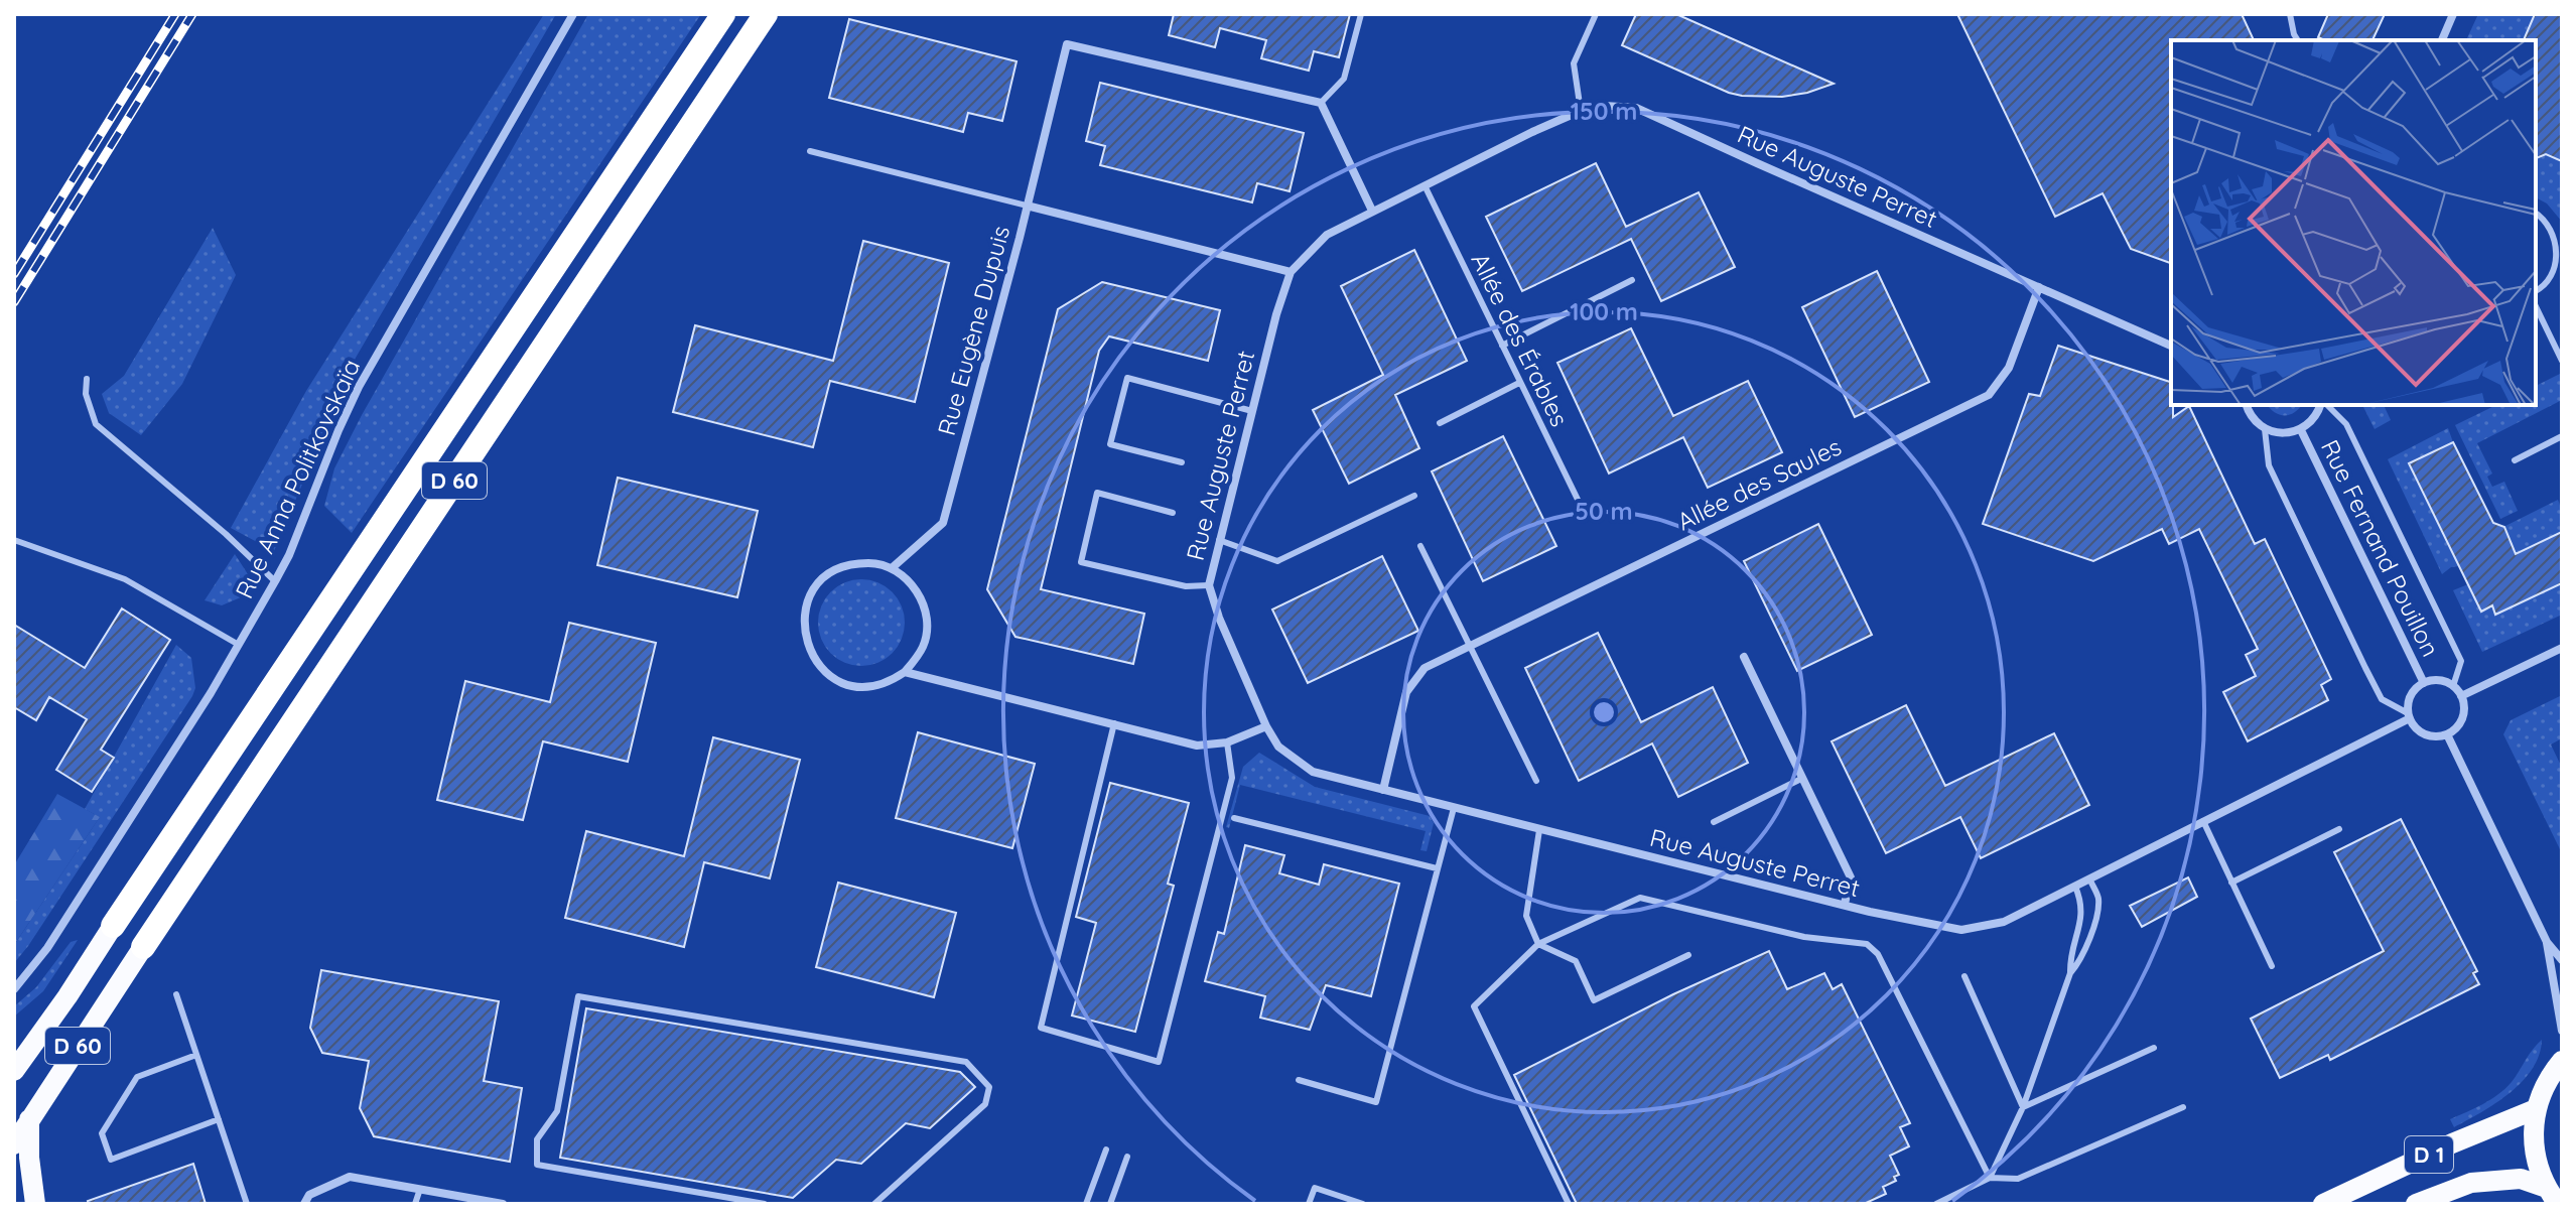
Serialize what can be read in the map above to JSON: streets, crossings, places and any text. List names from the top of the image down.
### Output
{
  "streets": {
    "highway": ["D 60"],
    "main road": ["D 1"],
    "street": [
      "Rue Auguste Perret",
      "Rue Eugène Dupuis",
      "Rue Anna Politkovskaïa",
      "Allée des Saules",
      "Rue Fernand Pouillon"
    ],
    "lane": ["Allée des Érables"]
  },
  "crossings": [
    ["Rue Auguste Perret", "Rue Eugène Dupuis"],
    ["Rue Auguste Perret", "Allée des Érables"],
    ["Rue Auguste Perret", "Allée des Saules"],
    ["Rue Auguste Perret", "Rue Fernand Pouillon"]
  ],
  "rings": ["150 m", "100 m", "50 m"]
}
